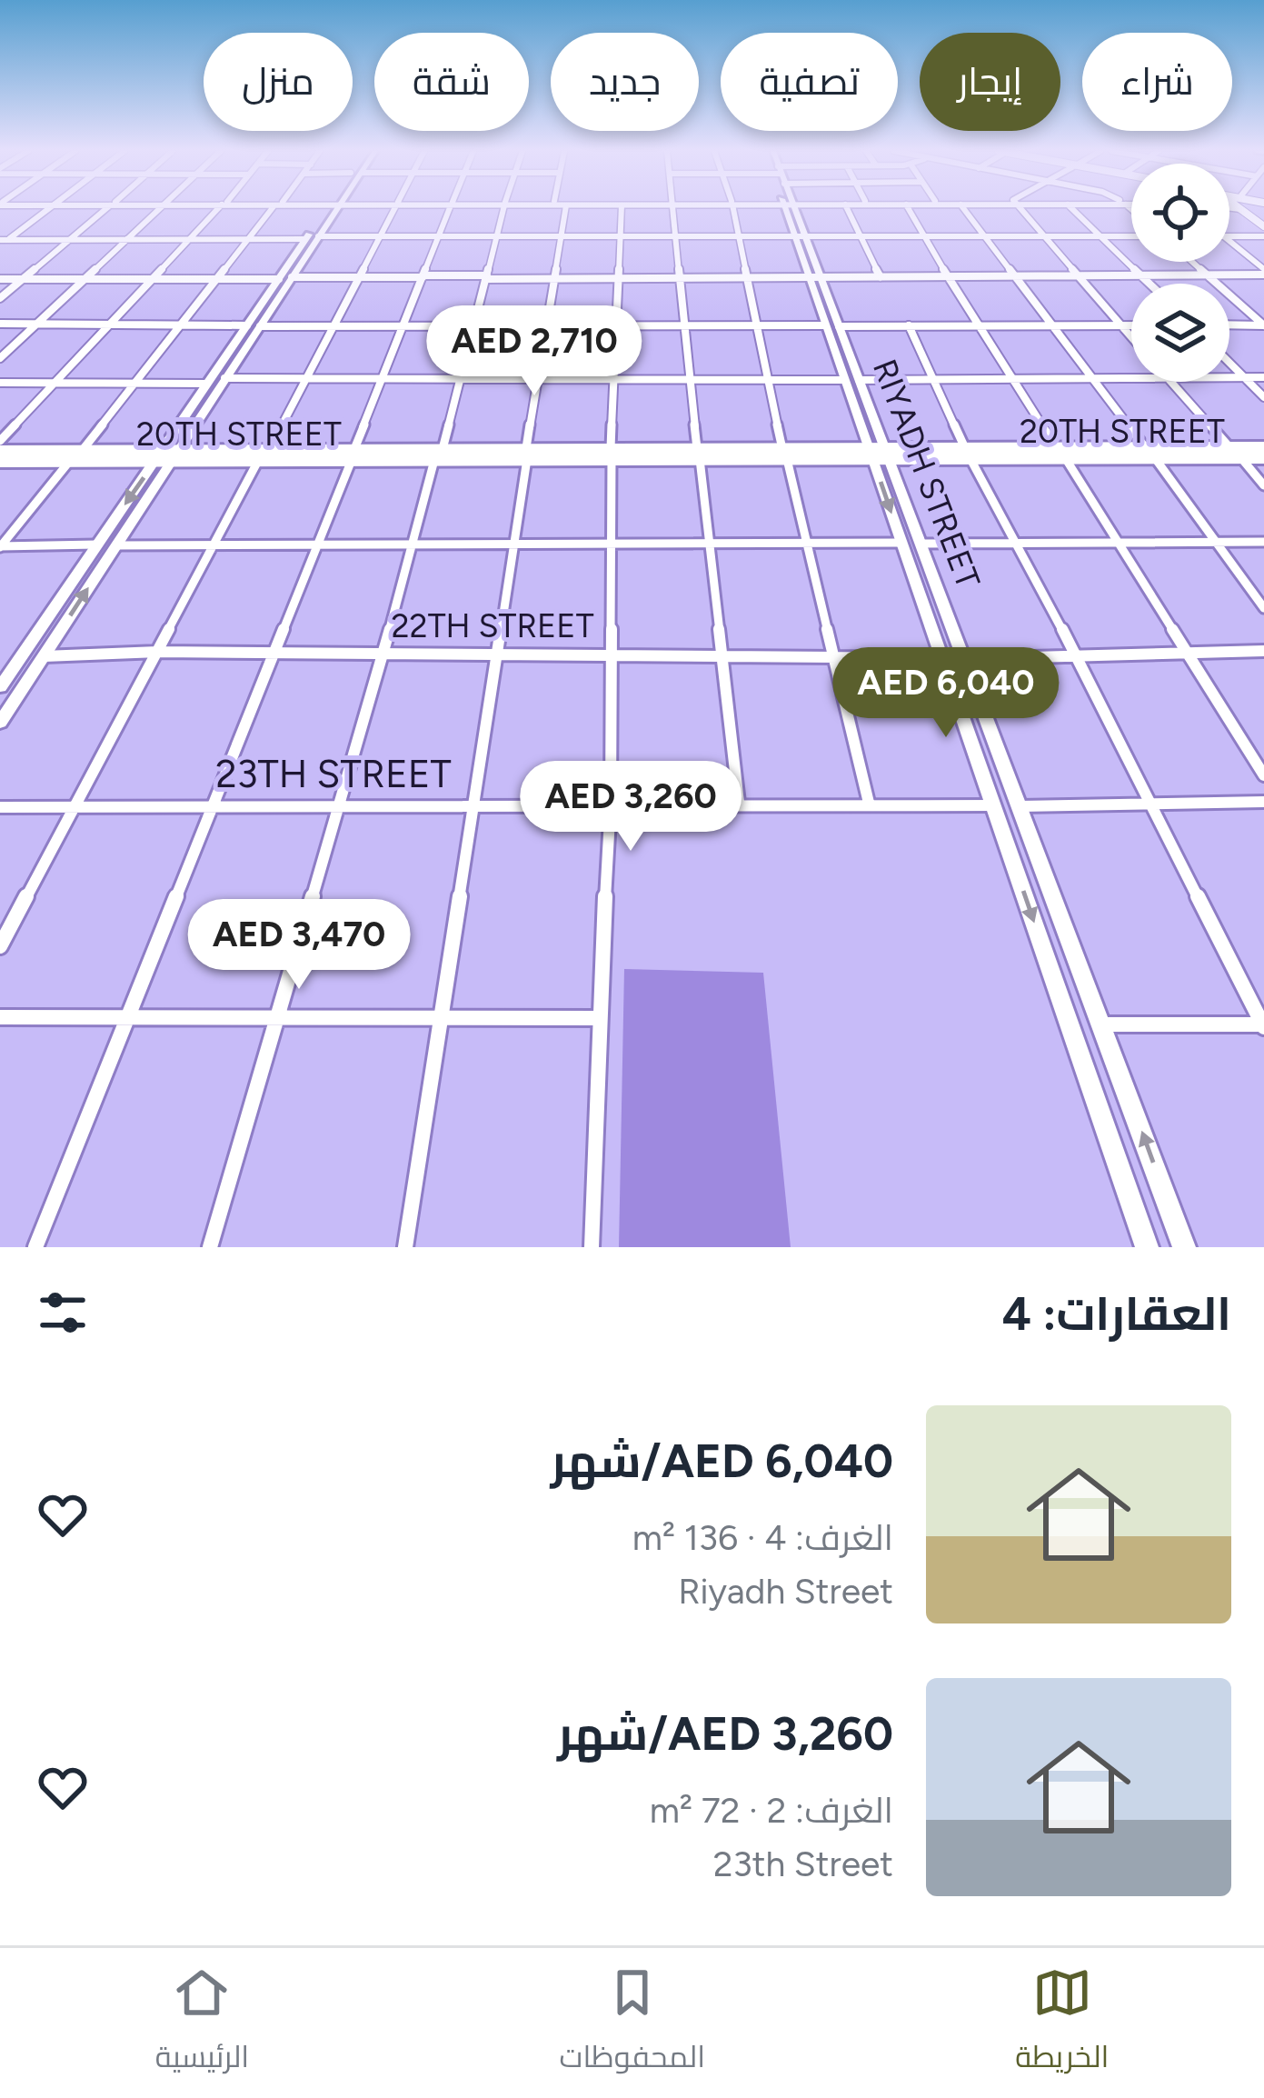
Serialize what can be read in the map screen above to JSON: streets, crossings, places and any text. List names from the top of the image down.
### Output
{
  "streets": {
    "main road": ["RIYADH STREET"],
    "street": ["20TH STREET", "22TH STREET", "23TH STREET"]
  },
  "crossings": [
    ["20TH STREET", "RIYADH STREET"],
    ["RIYADH STREET", "22TH STREET"],
    ["RIYADH STREET", "23TH STREET"]
  ],
  "page": {
    "chip": [
      "شراء",
      "إيجار",
      "تصفية",
      "جديد",
      "شقة",
      "منزل"
    ],
    "price": [
      "AED 2,710",
      "AED 6,040",
      "AED 3,260",
      "AED 3,470"
    ],
    "heading": "العقارات: 4",
    "list": [
      {
        "name": "AED 6,040/شهر",
        "note": "الغرف: 4 · 136 m² · Riyadh Street"
      },
      {
        "name": "AED 3,260/شهر",
        "note": "الغرف: 2 · 72 m² · 23th Street"
      }
    ],
    "tabs": ["الخريطة", "المحفوظات", "الرئيسية"]
  }
}
